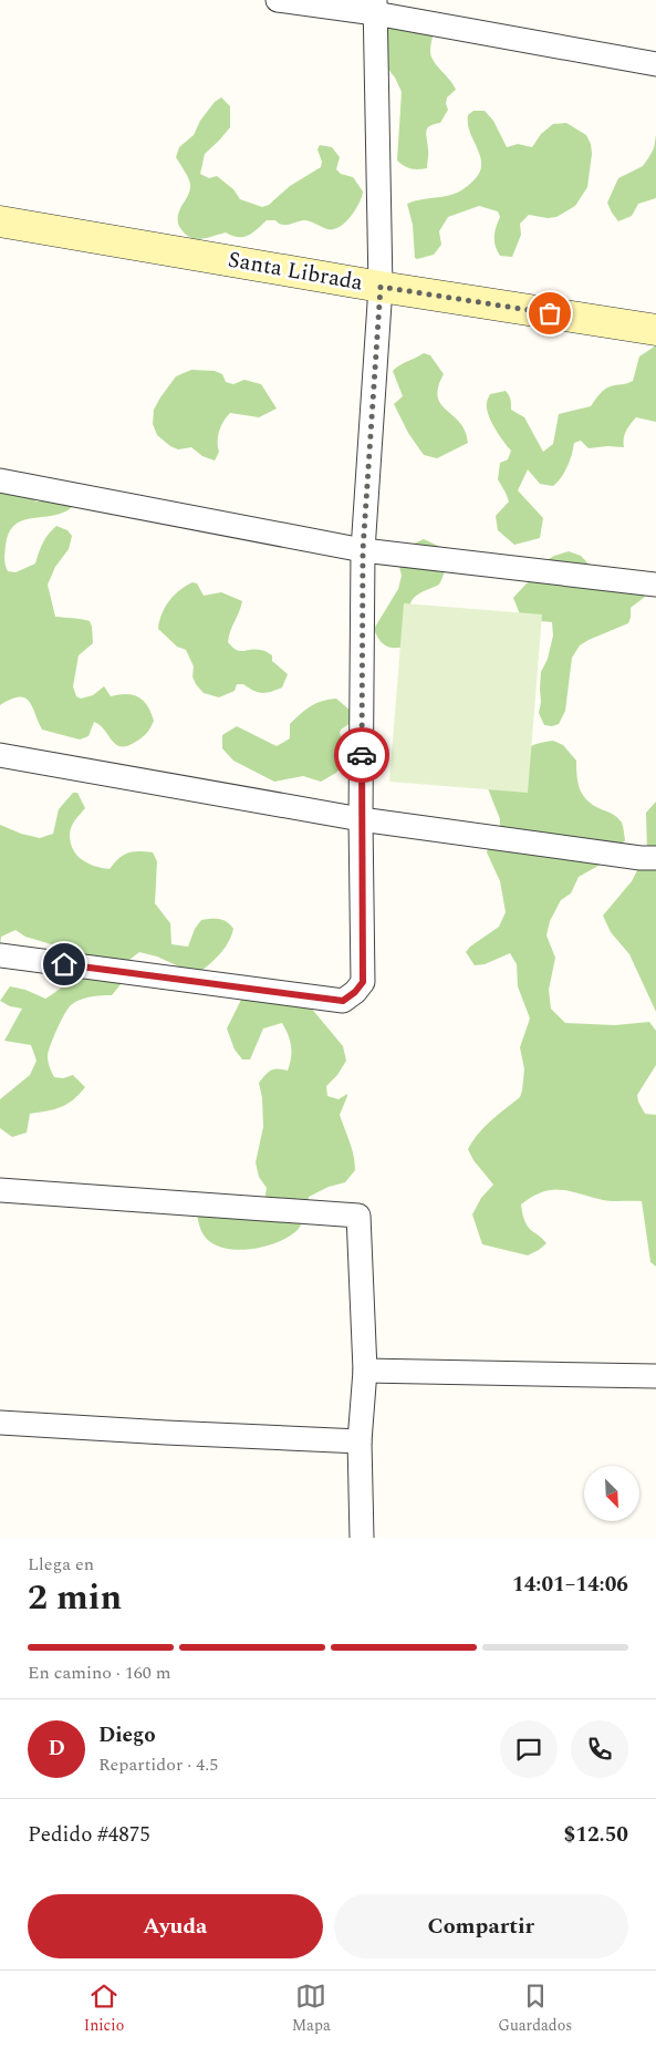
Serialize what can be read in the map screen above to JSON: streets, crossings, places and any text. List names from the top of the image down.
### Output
{
  "streets": {
    "street": ["Santa Librada"]
  },
  "north": "bottom right",
  "page": {
    "heading": ["2 min", "Llega en", "14:01–14:06"],
    "panel": [
      "Diego",
      "Repartidor · 4.5",
      "Pedido #4875",
      "$12.50"
    ],
    "bar": "En camino · 160 m",
    "round": "D",
    "buttons": ["Ayuda", "Compartir"],
    "tabs": ["Inicio", "Mapa", "Guardados"]
  }
}
